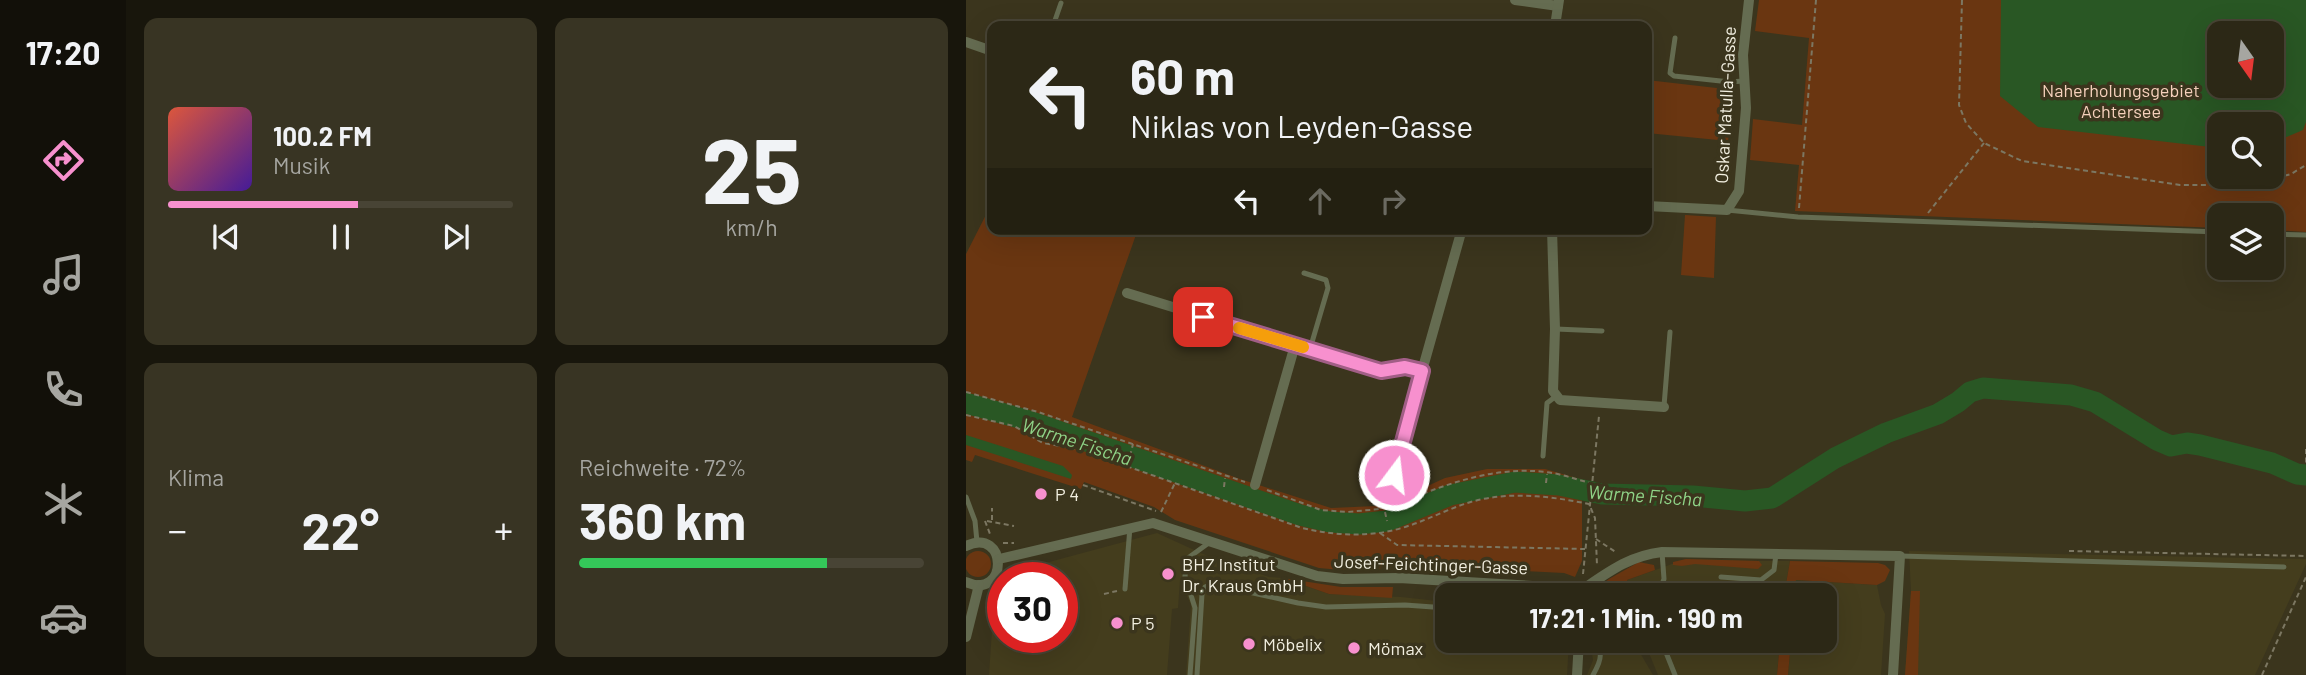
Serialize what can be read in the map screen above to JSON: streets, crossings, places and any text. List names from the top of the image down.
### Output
{
  "streets": {
    "street": ["Oskar Matulla-Gasse", "Josef-Feichtinger-Gasse"]
  },
  "water": ["Warme Fischa"],
  "parks": ["Naherholungsgebiet Achtersee"],
  "places": [
    "P 4",
    "BHZ Institut Dr. Kraus GmbH",
    "P 5",
    "Möbelix",
    "Mömax"
  ],
  "north": "bottom",
  "page": {
    "tabs": "17:20",
    "tile": [
      ["25", "km/h"],
      "Klima",
      ["Reichweite · 72%", "360 km"]
    ],
    "turn": ["60 m", "Niklas von Leyden-Gasse"],
    "song": ["100.2 FM", "Musik"],
    "heat": ["−", "22°", "+"],
    "limit": "30",
    "trip": "17:21 · 1 Min. · 190 m"
  }
}
